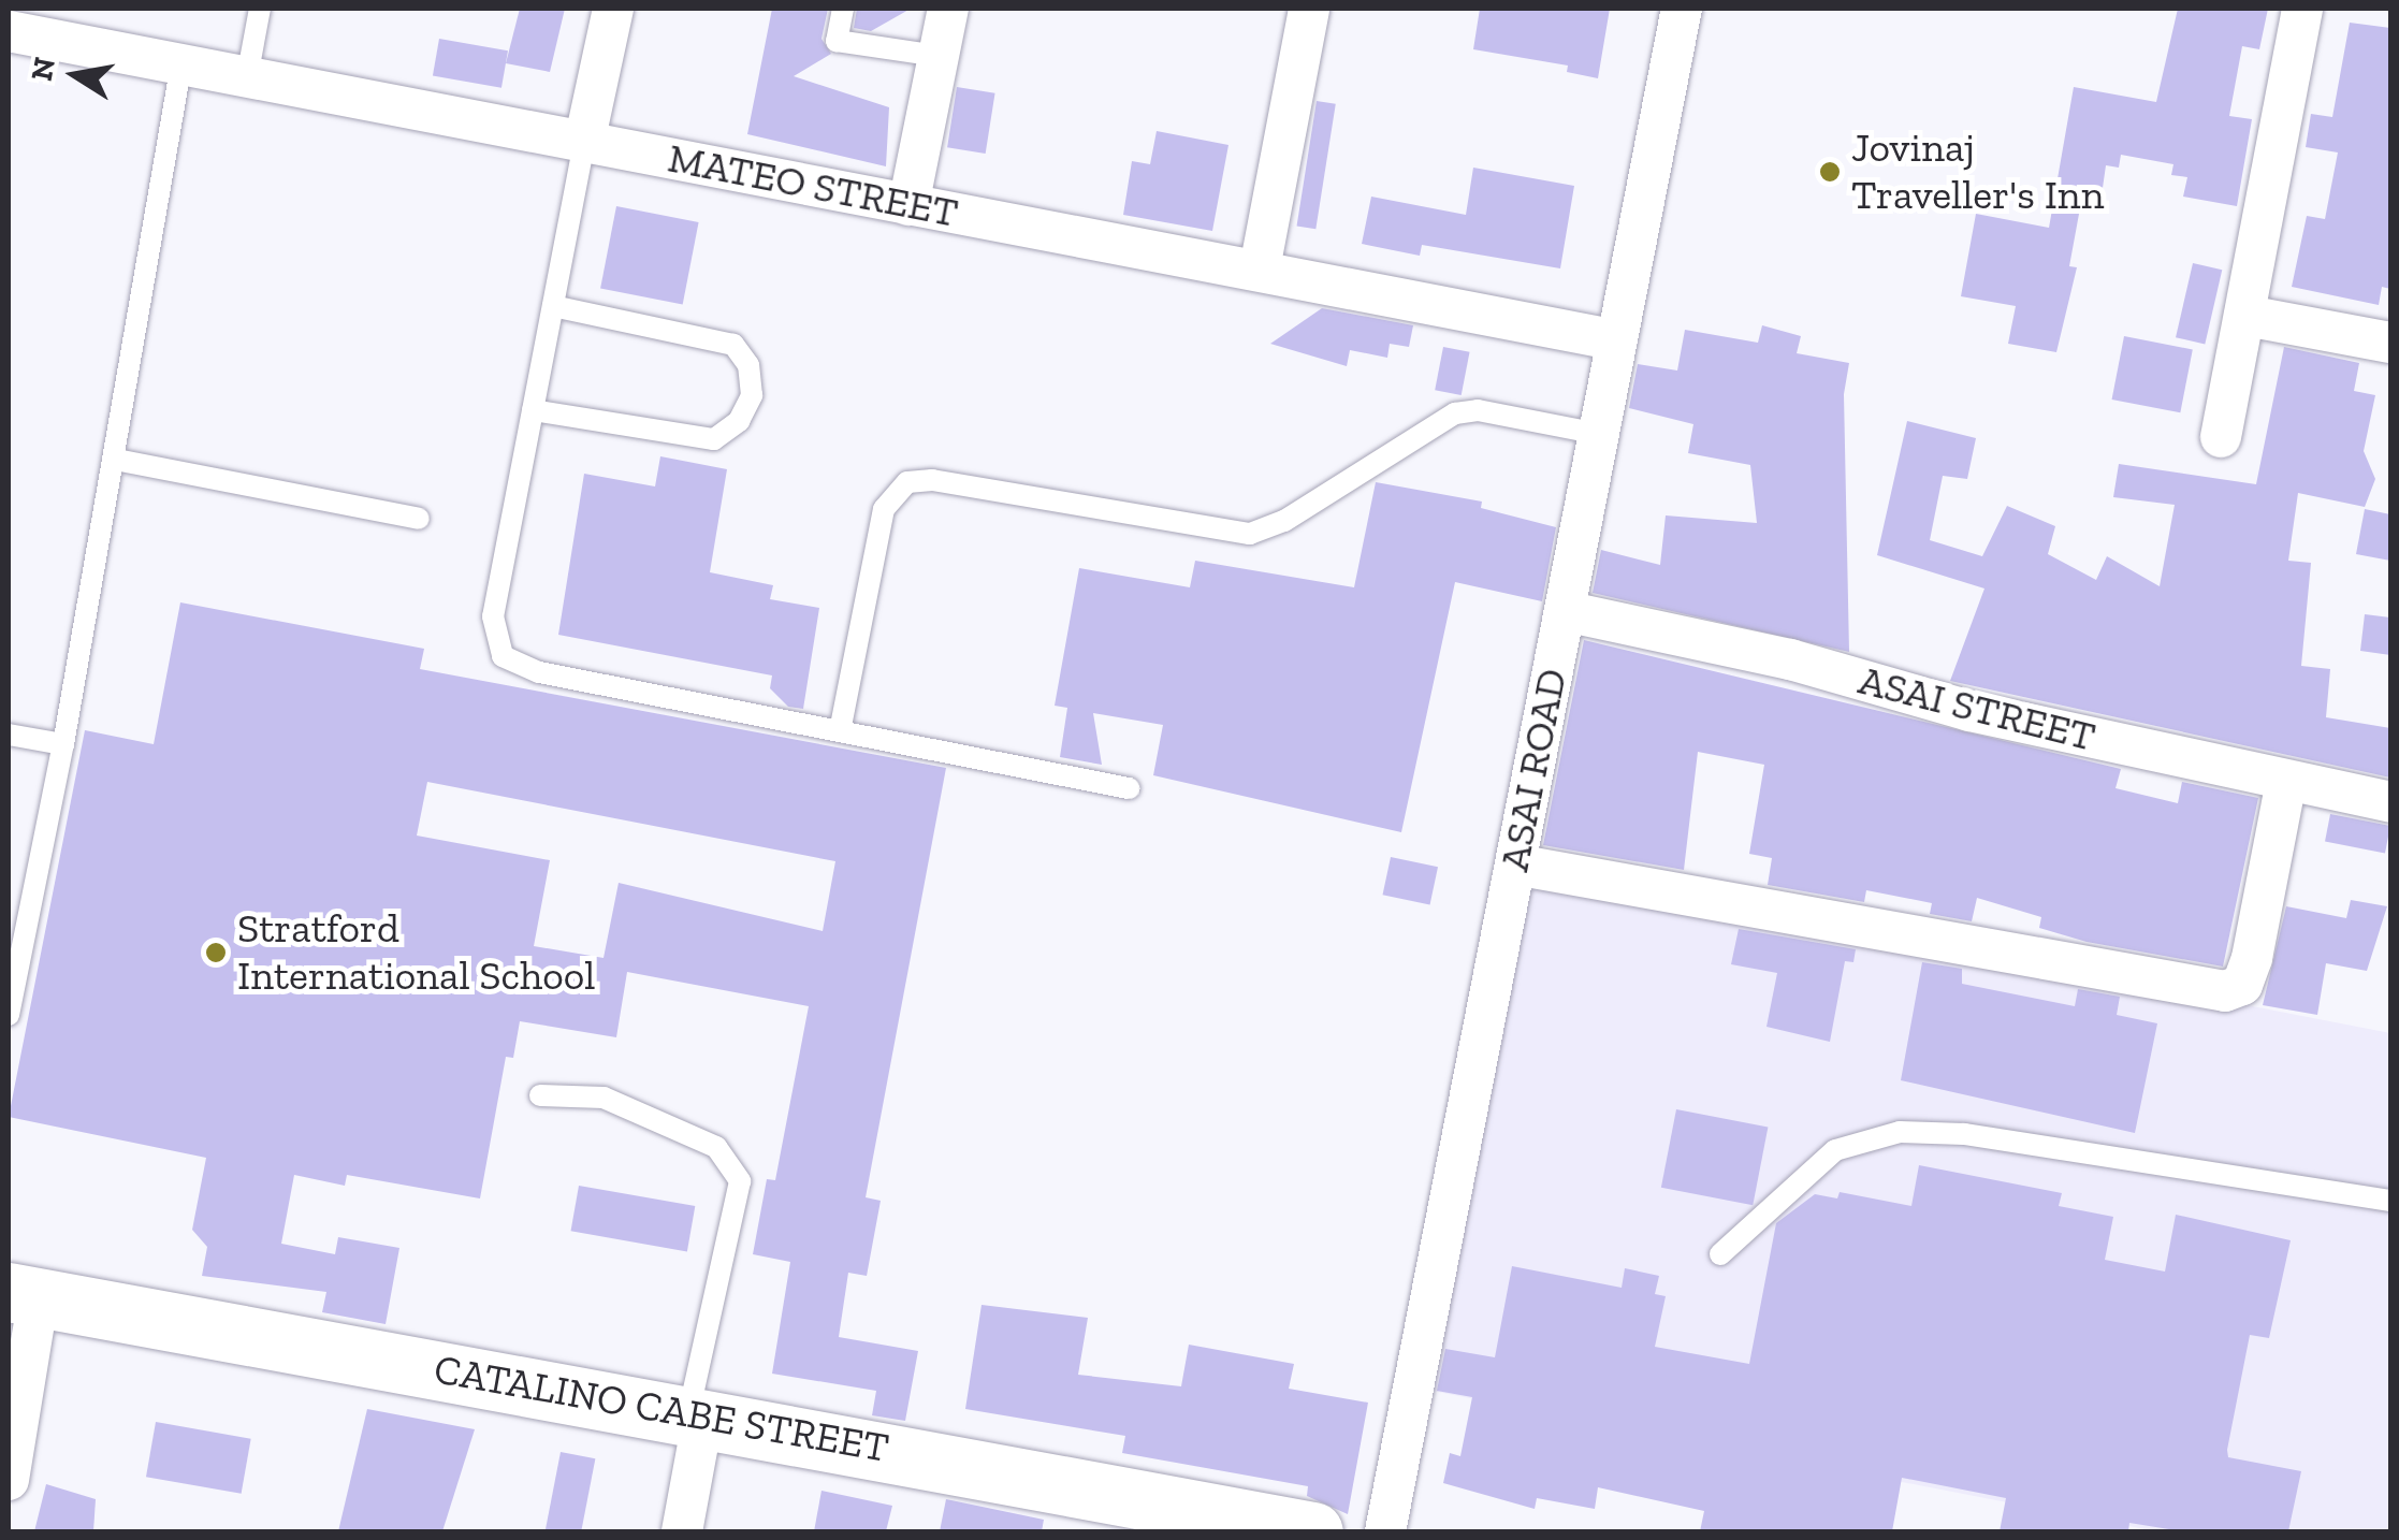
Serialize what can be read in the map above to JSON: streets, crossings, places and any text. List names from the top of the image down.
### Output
{
  "streets": {
    "street": [
      "MATEO STREET",
      "ASAI STREET",
      "ASAI ROAD",
      "CATALINO CABE STREET"
    ]
  },
  "crossings": [
    ["MATEO STREET", "ASAI ROAD"],
    ["ASAI STREET", "ASAI ROAD"]
  ],
  "places": ["Jovinaj Traveller's Inn", "Stratford International School"],
  "north": "left"
}
